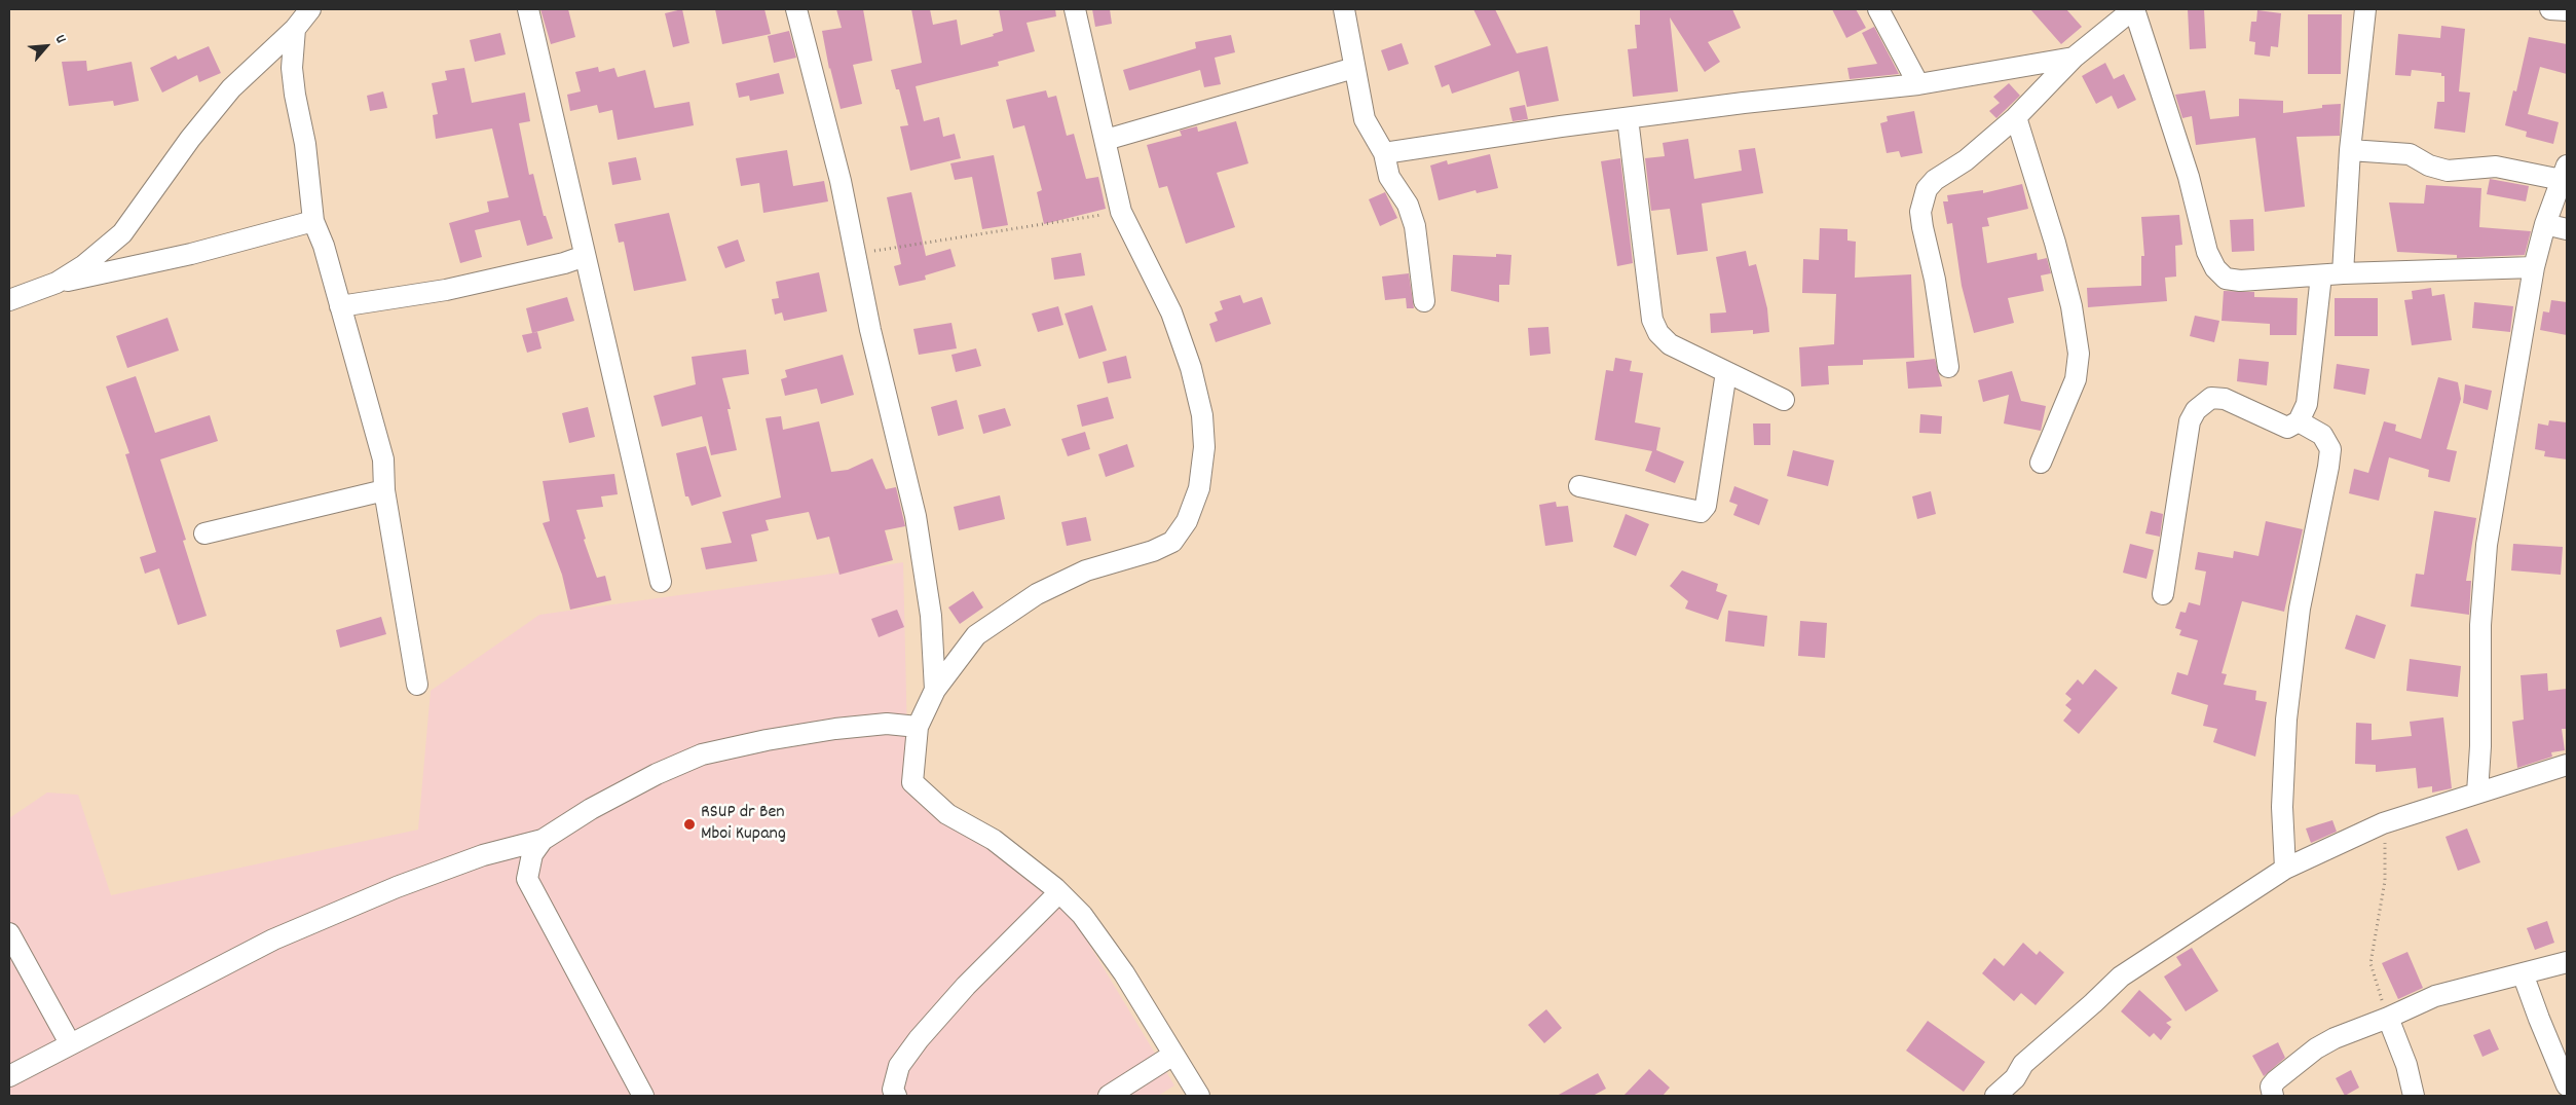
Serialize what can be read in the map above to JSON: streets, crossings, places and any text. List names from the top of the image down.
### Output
{
  "places": ["RSUP dr Ben Mboi Kupang"],
  "north": "top right"
}
